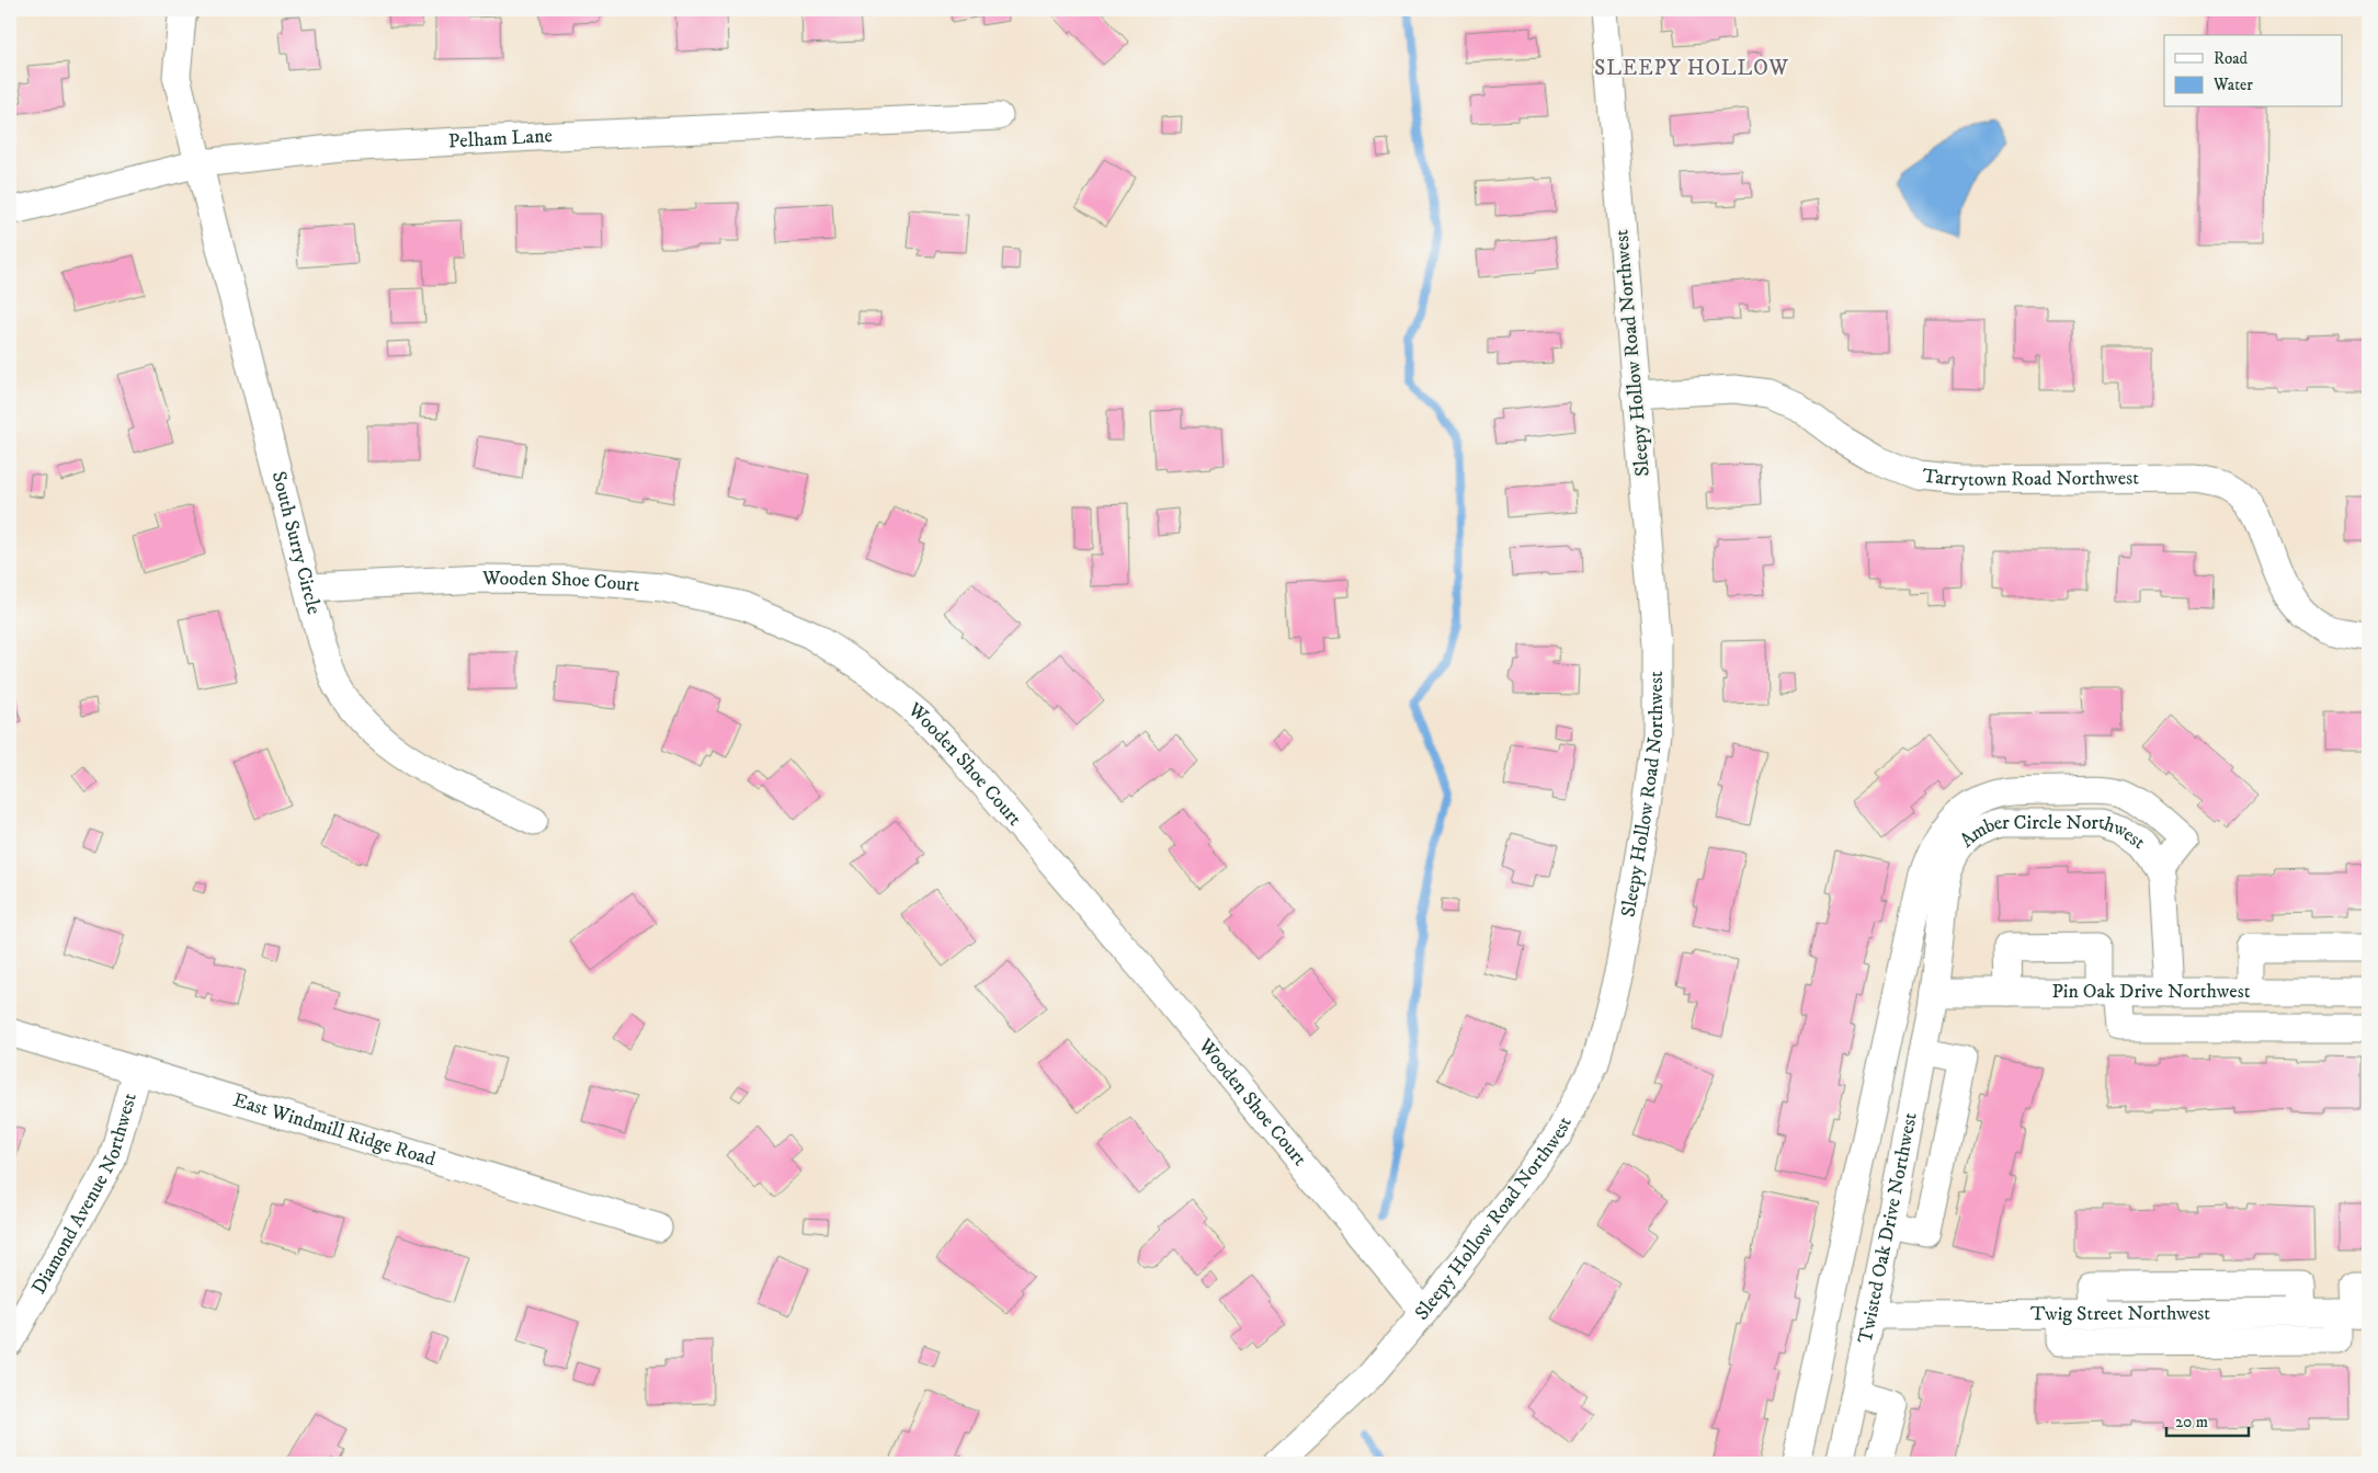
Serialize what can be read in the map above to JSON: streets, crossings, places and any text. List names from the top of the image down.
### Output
{
  "streets": {
    "street": [
      "Pelham Lane",
      "Sleepy Hollow Road Northwest",
      "Tarrytown Road Northwest",
      "South Surry Circle",
      "Wooden Shoe Court",
      "Amber Circle Northwest",
      "Pin Oak Drive Northwest",
      "East Windmill Ridge Road",
      "Diamond Avenue Northwest",
      "Twisted Oak Drive Northwest",
      "Twig Street Northwest"
    ]
  },
  "crossings": [
    ["Pelham Lane", "South Surry Circle"],
    ["Sleepy Hollow Road Northwest", "Tarrytown Road Northwest"],
    ["Sleepy Hollow Road Northwest", "Wooden Shoe Court"],
    ["South Surry Circle", "Wooden Shoe Court"],
    ["Amber Circle Northwest", "Pin Oak Drive Northwest"],
    ["Amber Circle Northwest", "Twisted Oak Drive Northwest"],
    ["Pin Oak Drive Northwest", "Twisted Oak Drive Northwest"],
    ["East Windmill Ridge Road", "Diamond Avenue Northwest"],
    ["Twisted Oak Drive Northwest", "Twig Street Northwest"]
  ],
  "districts": ["SLEEPY HOLLOW"],
  "legend": ["Road", "Water"],
  "scale_bar": "20 m"
}
